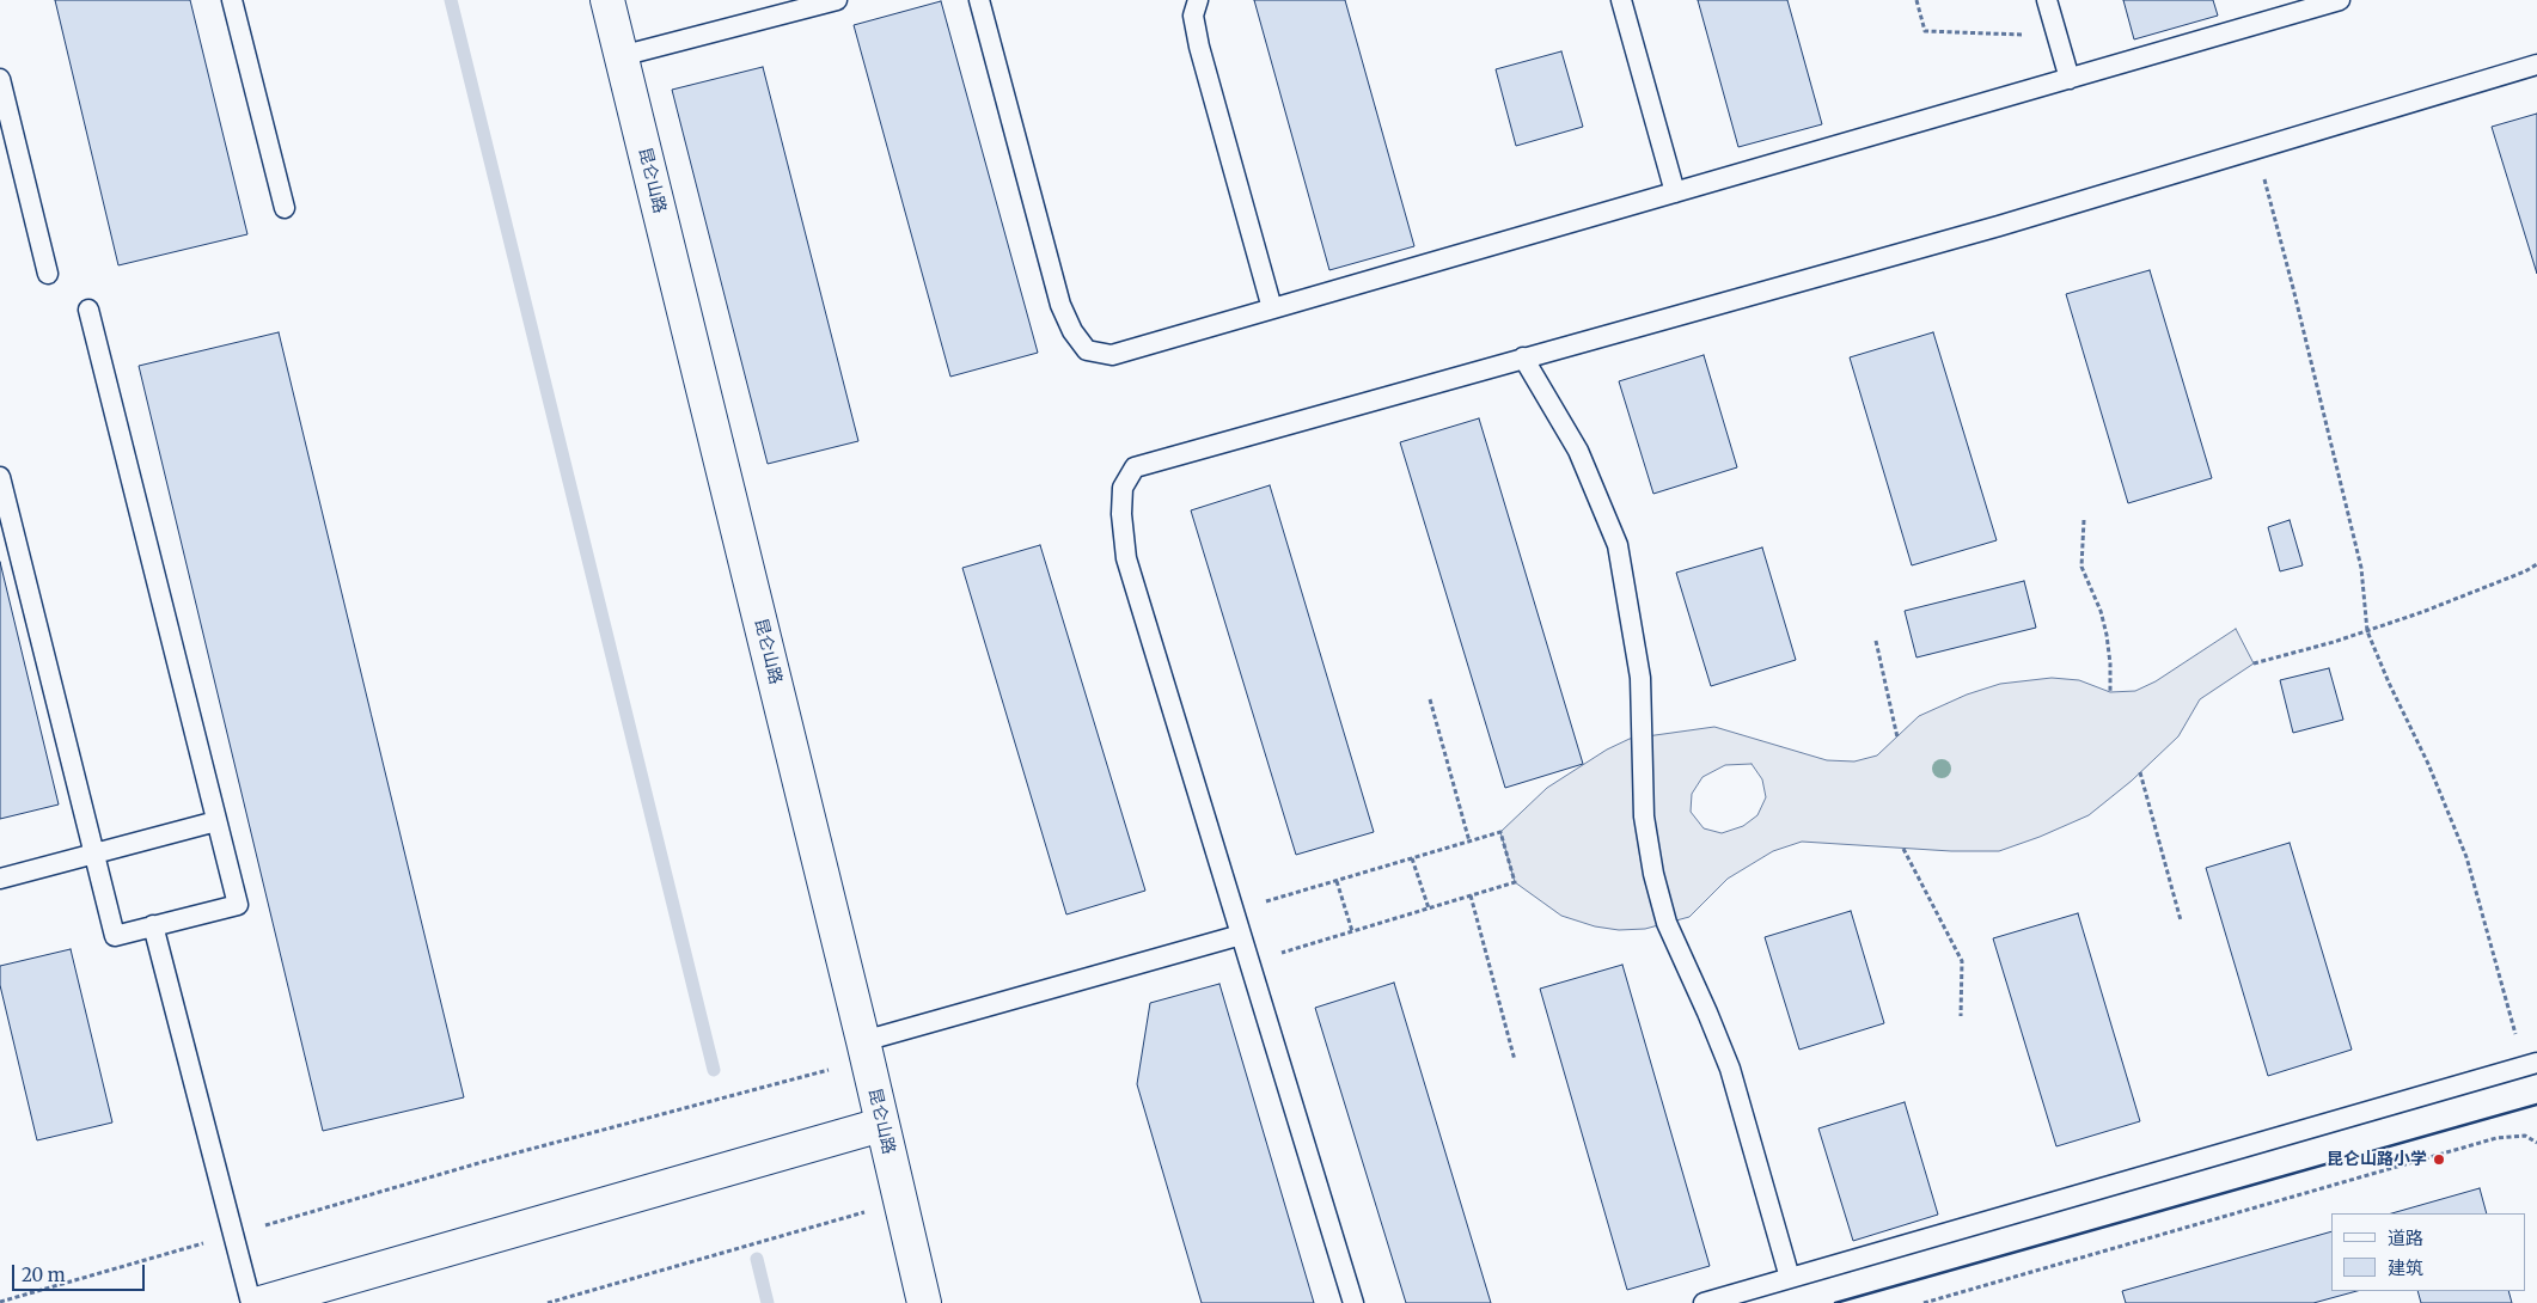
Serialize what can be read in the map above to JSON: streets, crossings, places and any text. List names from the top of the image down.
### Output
{
  "streets": {
    "street": ["昆仑山路"]
  },
  "places": ["昆仑山路小学"],
  "legend": ["道路", "建筑"],
  "scale_bar": "20 m"
}
